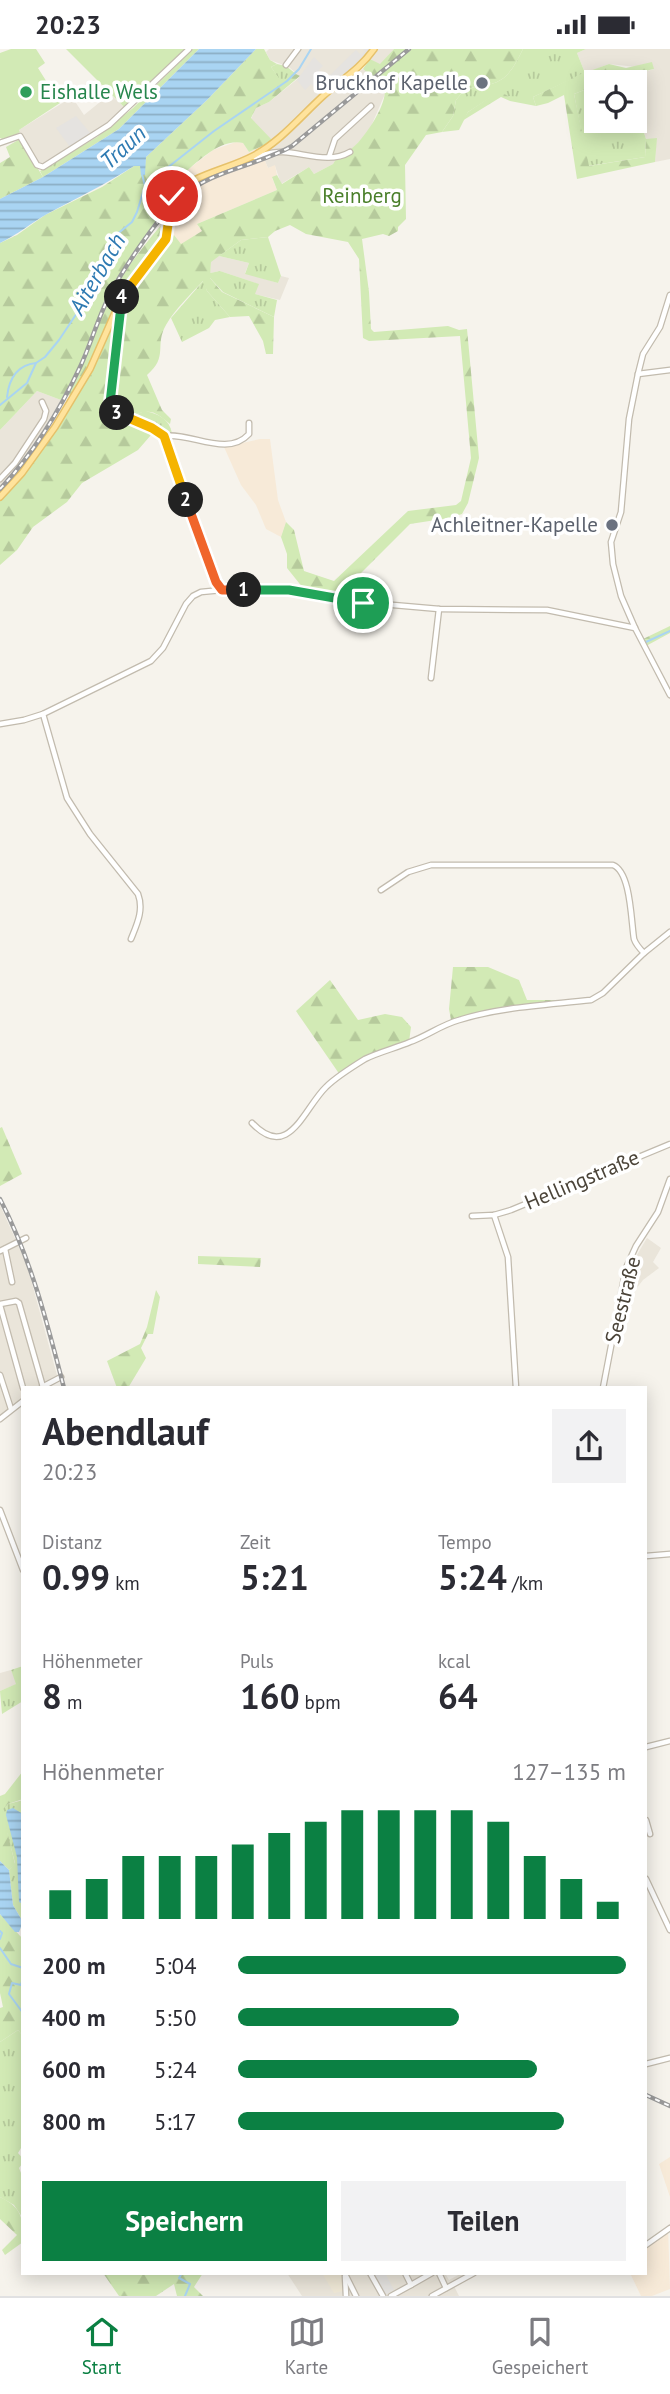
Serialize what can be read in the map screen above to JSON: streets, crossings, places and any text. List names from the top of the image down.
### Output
{
  "streets": {
    "street": ["Hellingstraße", "Seestraße"]
  },
  "water": ["Traun", "Aiterbach"],
  "parks": ["Reinberg"],
  "places": ["Bruckhof Kapelle", "Eishalle Wels", "Achleitner-Kapelle"],
  "page": {
    "status": "20:23",
    "pins": [
      "4",
      "3",
      "2",
      "1"
    ],
    "heading": ["Abendlauf", "20:23"],
    "stats": [
      ["Distanz", "0.99 km"],
      ["Zeit", "5:21"],
      ["Tempo", "5:24 /km"],
      ["Höhenmeter", "8 m"],
      ["Puls", "160 bpm"],
      ["kcal", "64"]
    ],
    "chart": ["Höhenmeter", "127–135 m"],
    "list": [
      {
        "name": "200 m",
        "note": "5:04"
      },
      {
        "name": "400 m",
        "note": "5:50"
      },
      {
        "name": "600 m",
        "note": "5:24"
      },
      {
        "name": "800 m",
        "note": "5:17"
      }
    ],
    "buttons": ["Speichern", "Teilen"],
    "tabs": ["Start", "Karte", "Gespeichert"]
  }
}
